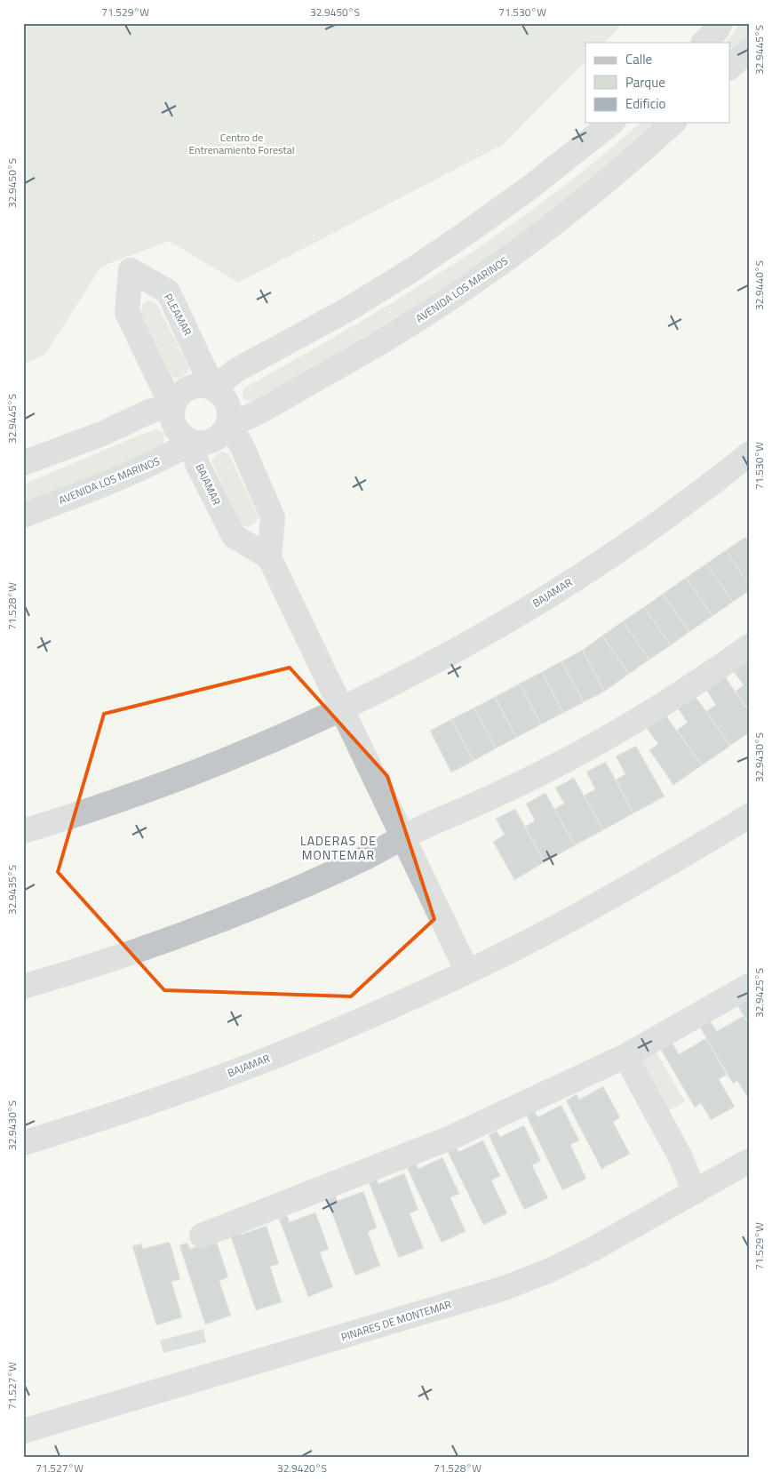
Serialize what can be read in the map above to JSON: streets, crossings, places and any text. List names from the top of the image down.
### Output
{
  "streets": {
    "street": [
      "AVENIDA LOS MARINOS",
      "PLEAMAR",
      "BAJAMAR",
      "PINARES DE MONTEMAR"
    ]
  },
  "crossings": [
    ["AVENIDA LOS MARINOS", "PLEAMAR"],
    ["AVENIDA LOS MARINOS", "BAJAMAR"],
    ["PLEAMAR", "BAJAMAR"]
  ],
  "districts": ["LADERAS DE MONTEMAR"],
  "parks": ["Centro de Entrenamiento Forestal"],
  "legend": ["Calle", "Parque", "Edificio"],
  "coordinates": [
    "71.529°W",
    "32.9450°S",
    "71.530°W",
    "32.9445°S",
    "32.9440°S",
    "71.528°W",
    "32.9430°S",
    "32.9435°S",
    "32.9425°S",
    "71.527°W",
    "32.9420°S"
  ]
}
